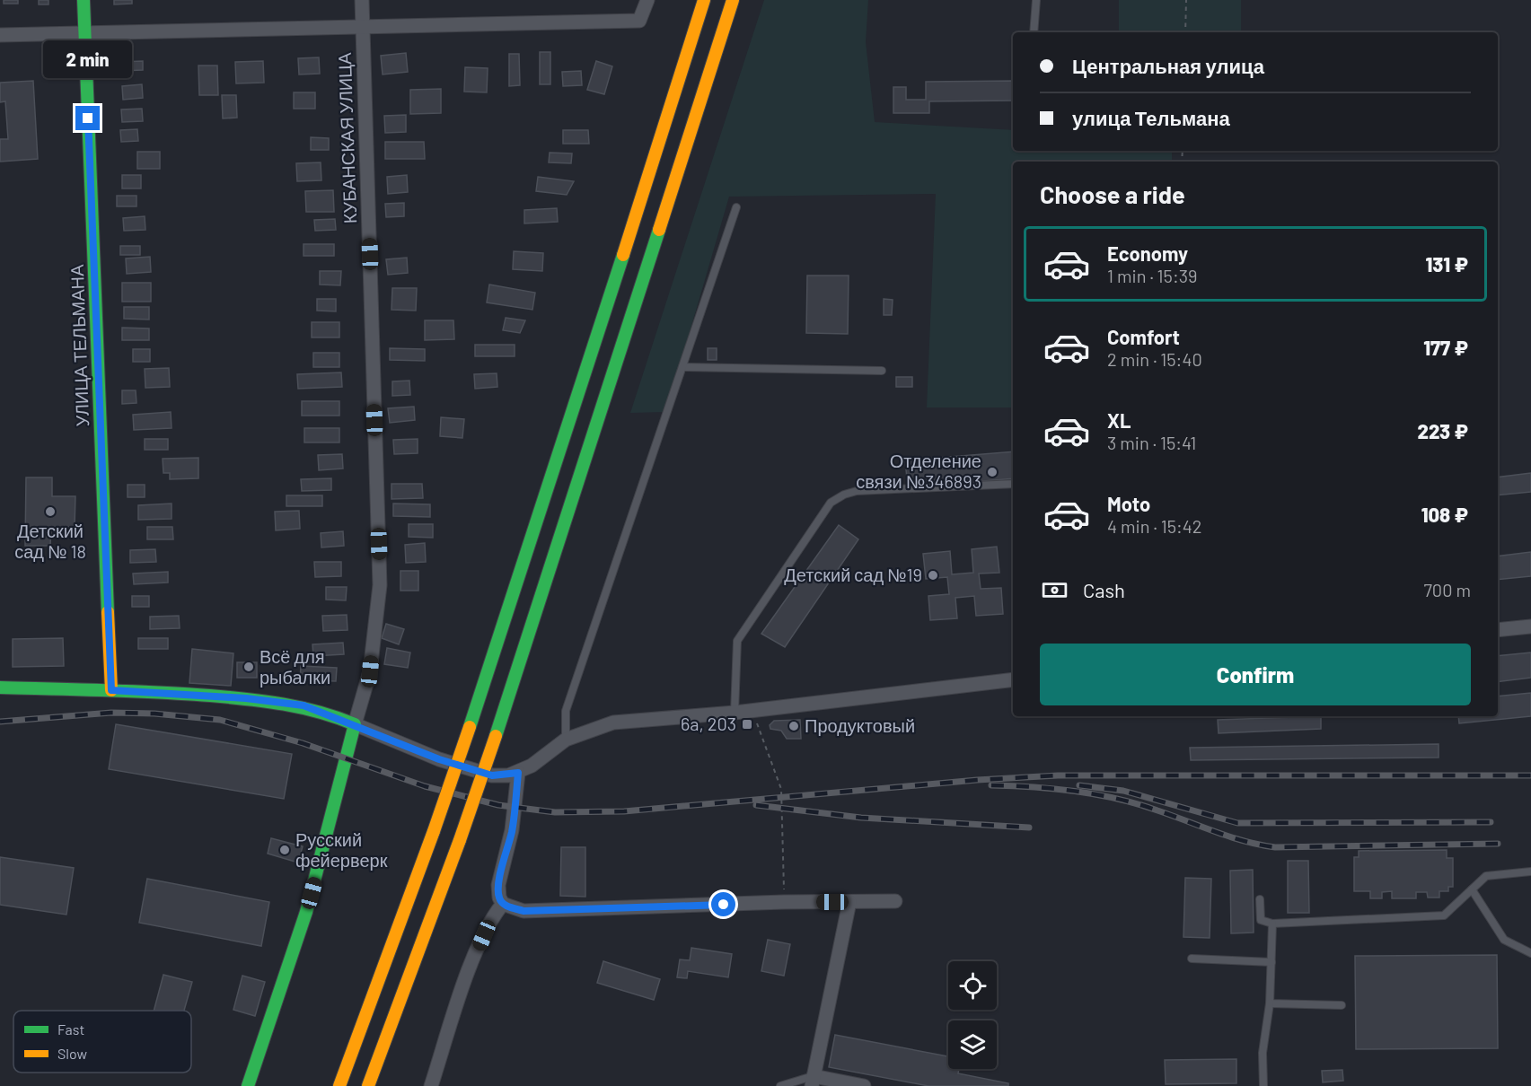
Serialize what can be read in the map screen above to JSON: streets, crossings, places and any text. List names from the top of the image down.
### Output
{
  "streets": {
    "main road": ["УЛИЦА ТЕЛЬМАНА"],
    "street": ["КУБАНСКАЯ УЛИЦА"]
  },
  "places": {
    "other": [
      "Отделение связи №346893",
      "Детский сад № 18",
      "Детский сад №19",
      "Всё для рыбалки",
      "Продуктовый",
      "Русский фейерверк"
    ],
    "transit": ["6a, 203"]
  },
  "legend": ["Fast", "Slow"],
  "page": {
    "banner": ["Центральная улица", "улица Тельмана"],
    "bubble": "2 min",
    "heading": "Choose a ride",
    "list": [
      {
        "name": "Economy",
        "note": "1 min · 15:39",
        "value": "131 ₽"
      },
      {
        "name": "Comfort",
        "note": "2 min · 15:40",
        "value": "177 ₽"
      },
      {
        "name": "XL",
        "note": "3 min · 15:41",
        "value": "223 ₽"
      },
      {
        "name": "Moto",
        "note": "4 min · 15:42",
        "value": "108 ₽"
      }
    ],
    "pay": ["Cash", "700 m"],
    "buttons": "Confirm"
  }
}
